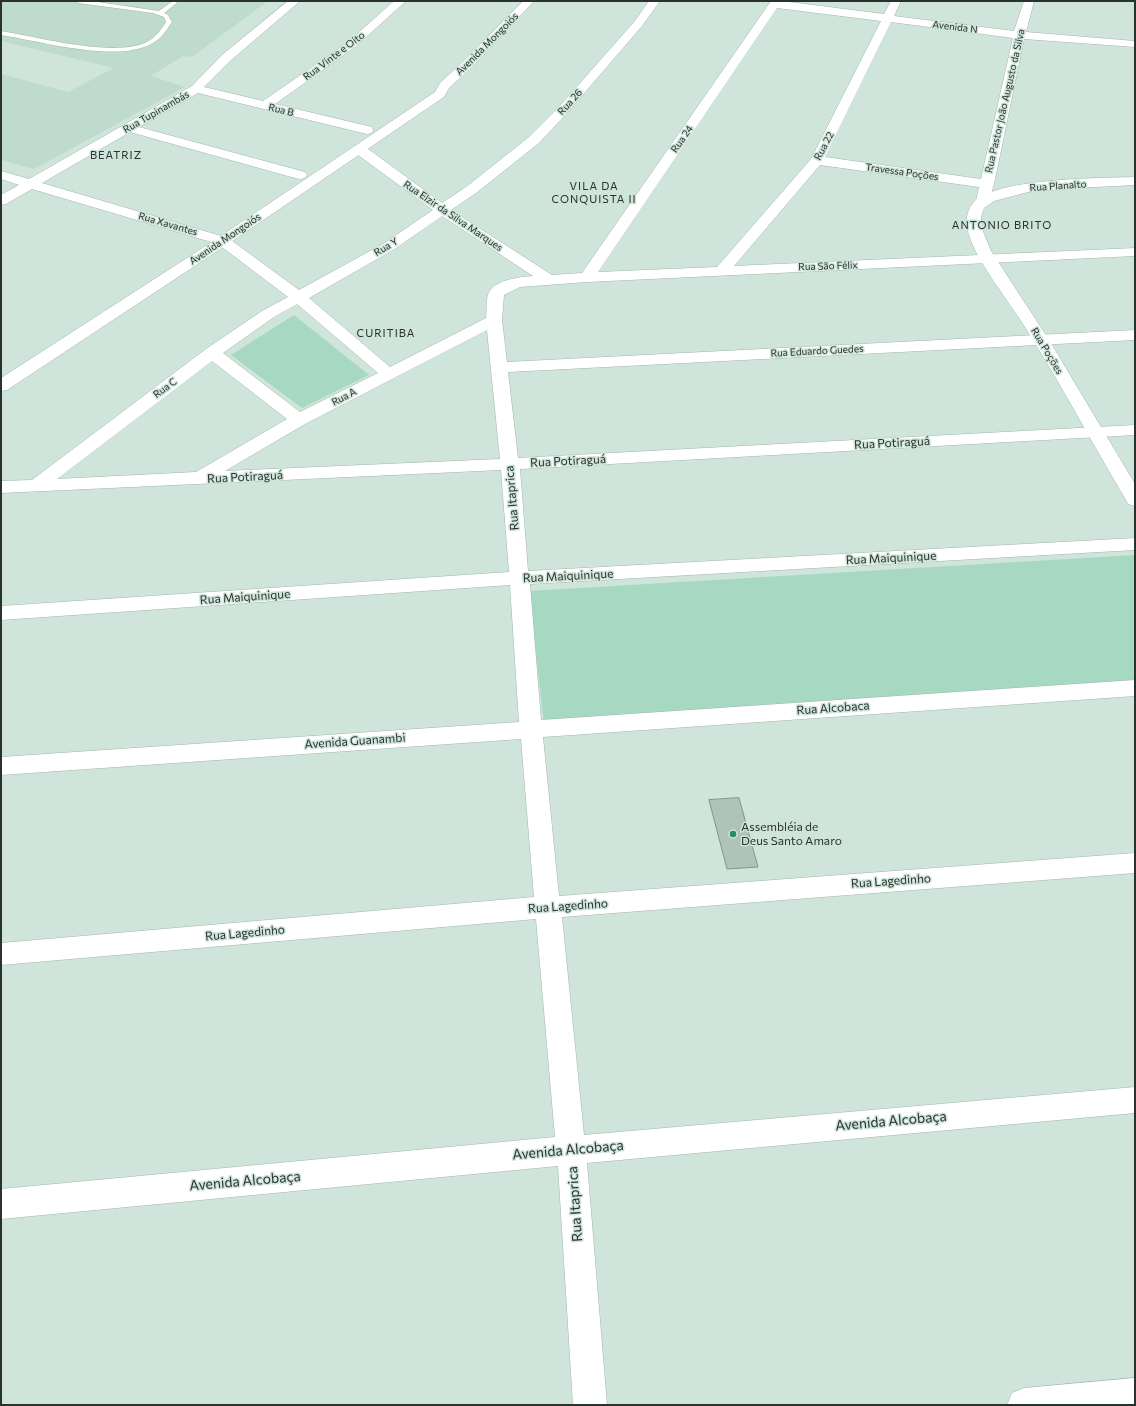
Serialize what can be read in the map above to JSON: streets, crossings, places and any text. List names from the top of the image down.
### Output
{
  "streets": {
    "street": [
      "Avenida N",
      "Avenida Mongoiós",
      "Rua Vinte e Oito",
      "Rua Pastor João Augusto da Silva",
      "Rua 26",
      "Rua B",
      "Rua Tupinambás",
      "Rua 24",
      "Rua 22",
      "Travessa Poções",
      "Rua Planalto",
      "Rua Elzir da Silva Marques",
      "Rua Xavantes",
      "Rua Y",
      "Rua São Félix",
      "Rua Eduardo Guedes",
      "Rua Poções",
      "Rua C",
      "Rua A",
      "Rua Potiraguá",
      "Rua Itaprica",
      "Rua Maiquinique",
      "Rua Alcobaca",
      "Avenida Guanambi",
      "Rua Lagedinho",
      "Avenida Alcobaça"
    ]
  },
  "crossings": [
    ["Avenida N", "Rua Pastor João Augusto da Silva"],
    ["Avenida N", "Rua 24"],
    ["Avenida N", "Rua 22"],
    ["Avenida Mongoiós", "Rua B"],
    ["Avenida Mongoiós", "Rua Elzir da Silva Marques"],
    ["Avenida Mongoiós", "Rua Xavantes"],
    ["Rua Vinte e Oito", "Rua B"],
    ["Rua Pastor João Augusto da Silva", "Travessa Poções"],
    ["Rua Pastor João Augusto da Silva", "Rua Planalto"],
    ["Rua Pastor João Augusto da Silva", "Rua Poções"],
    ["Rua 26", "Rua Y"],
    ["Rua B", "Rua Tupinambás"],
    ["Rua Tupinambás", "Rua Xavantes"],
    ["Rua 24", "Rua São Félix"],
    ["Rua 22", "Travessa Poções"],
    ["Rua 22", "Rua São Félix"],
    ["Rua Planalto", "Rua Poções"],
    ["Rua Elzir da Silva Marques", "Rua Y"],
    ["Rua Elzir da Silva Marques", "Rua São Félix"],
    ["Rua Xavantes", "Rua Y"],
    ["Rua Xavantes", "Rua C"],
    ["Rua Xavantes", "Rua A"],
    ["Rua Y", "Rua C"],
    ["Rua São Félix", "Rua Poções"],
    ["Rua São Félix", "Rua Itaprica"],
    ["Rua Eduardo Guedes", "Rua Poções"],
    ["Rua Eduardo Guedes", "Rua Itaprica"],
    ["Rua Poções", "Rua Potiraguá"],
    ["Rua C", "Rua Potiraguá"],
    ["Rua A", "Rua Potiraguá"],
    ["Rua A", "Rua Itaprica"],
    ["Rua Potiraguá", "Rua Itaprica"],
    ["Rua Itaprica", "Rua Maiquinique"],
    ["Rua Itaprica", "Rua Alcobaca"],
    ["Rua Itaprica", "Avenida Guanambi"],
    ["Rua Itaprica", "Rua Lagedinho"],
    ["Rua Itaprica", "Avenida Alcobaça"],
    ["Rua Alcobaca", "Avenida Guanambi"]
  ],
  "districts": [
    "BEATRIZ",
    "VILA DA CONQUISTA II",
    "ANTONIO BRITO",
    "CURITIBA"
  ],
  "places": ["Assembléia de Deus Santo Amaro"]
}
